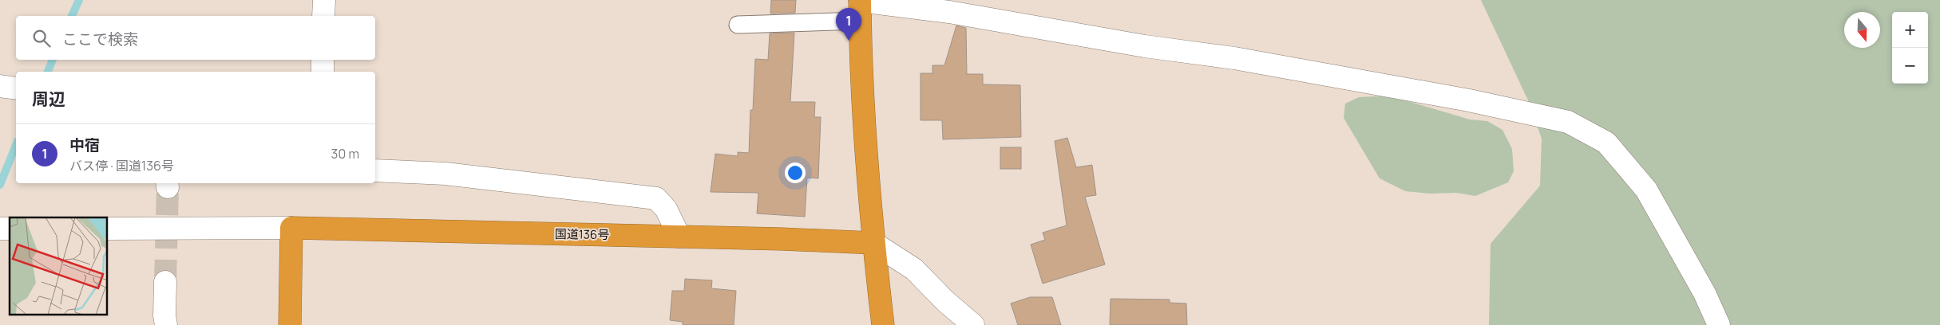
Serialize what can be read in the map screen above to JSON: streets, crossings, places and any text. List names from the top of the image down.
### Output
{
  "streets": {
    "highway": ["国道136号"]
  },
  "north": "bottom",
  "page": {
    "pins": "1",
    "map_buttons": ["+", "−"],
    "search": "ここで検索",
    "heading": "周辺",
    "list": [
      {
        "mark": "1",
        "name": "中宿",
        "note": "バス停 · 国道136号",
        "value": "30 m"
      }
    ]
  }
}
